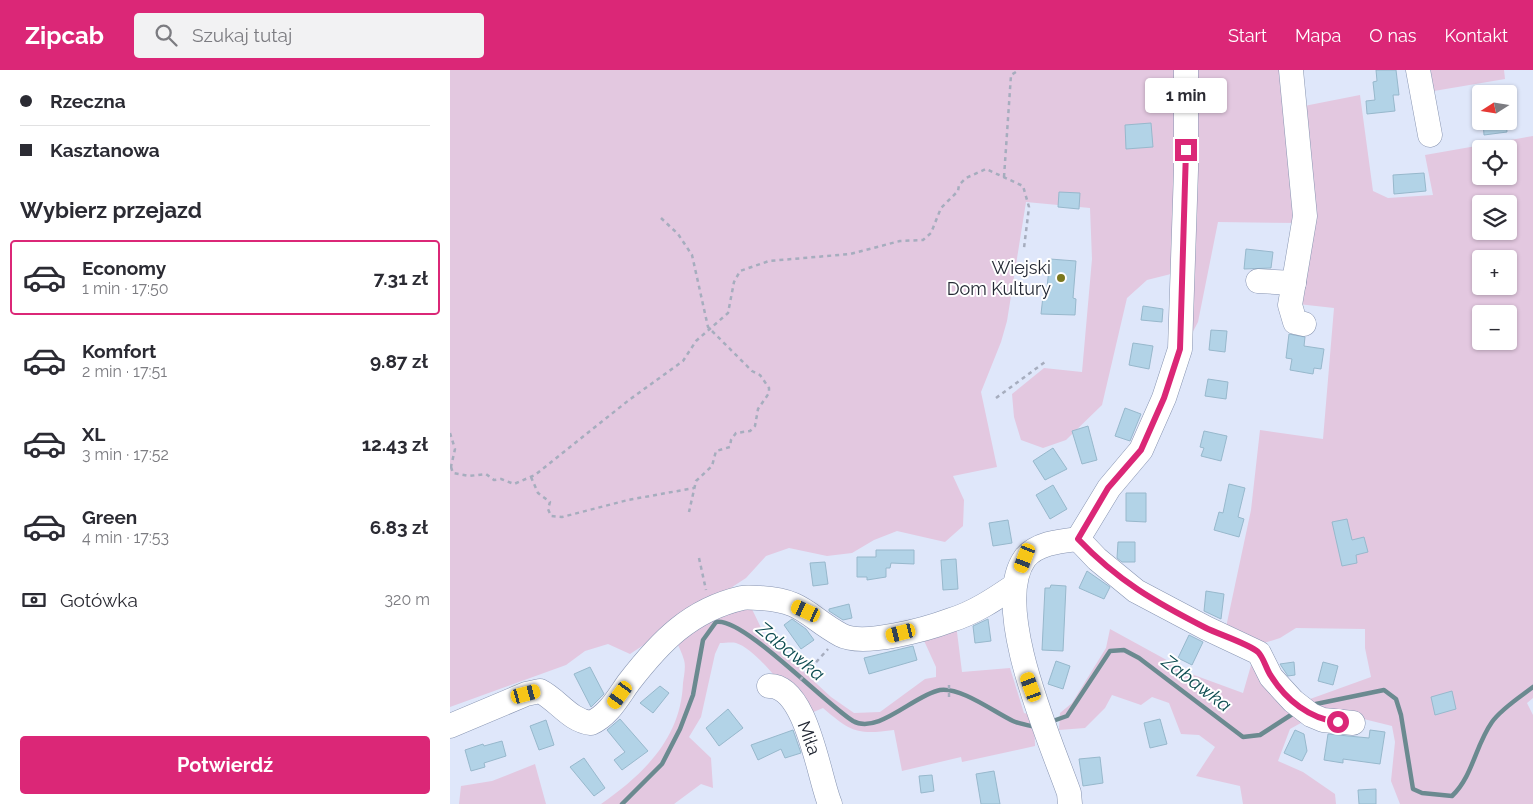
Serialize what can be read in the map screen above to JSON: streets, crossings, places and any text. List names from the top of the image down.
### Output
{
  "streets": {
    "street": ["Miła"]
  },
  "water": ["Zabawka"],
  "places": ["Wiejski Dom Kultury"],
  "north": "left",
  "page": {
    "header": "Zipcab",
    "search": "Szukaj tutaj",
    "nav": [
      "Start",
      "Mapa",
      "O nas",
      "Kontakt"
    ],
    "banner": ["Rzeczna", "Kasztanowa"],
    "bubble": "1 min",
    "map_buttons": ["+", "−"],
    "heading": "Wybierz przejazd",
    "list": [
      {
        "name": "Economy",
        "note": "1 min · 17:50",
        "value": "7.31 zł"
      },
      {
        "name": "Komfort",
        "note": "2 min · 17:51",
        "value": "9.87 zł"
      },
      {
        "name": "XL",
        "note": "3 min · 17:52",
        "value": "12.43 zł"
      },
      {
        "name": "Green",
        "note": "4 min · 17:53",
        "value": "6.83 zł"
      }
    ],
    "pay": ["Gotówka", "320 m"],
    "buttons": "Potwierdź"
  }
}
